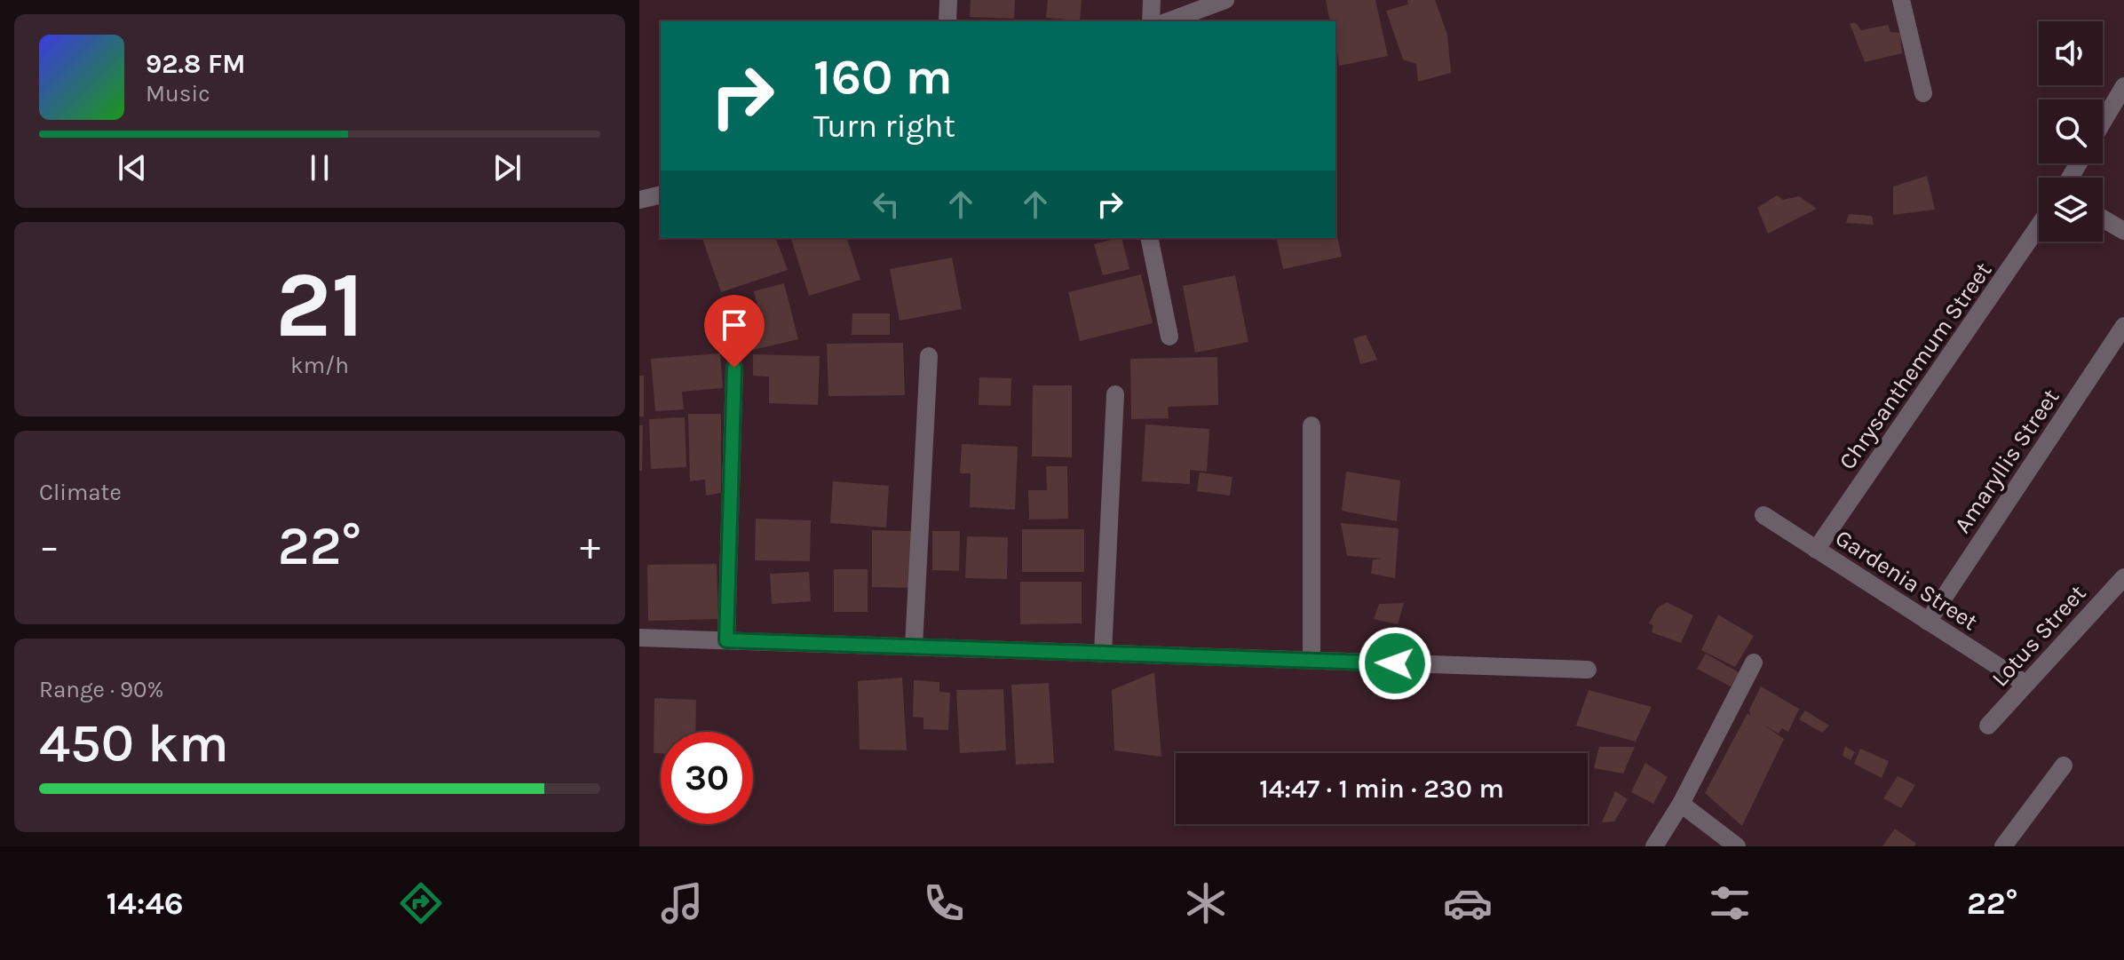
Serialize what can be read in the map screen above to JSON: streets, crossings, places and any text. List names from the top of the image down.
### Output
{
  "streets": {
    "street": [
      "Chrysanthemum Street",
      "Amaryllis Street",
      "Gardenia Street",
      "Lotus Street"
    ]
  },
  "crossings": [
    ["Chrysanthemum Street", "Gardenia Street"],
    ["Amaryllis Street", "Gardenia Street"],
    ["Gardenia Street", "Lotus Street"]
  ],
  "page": {
    "turn": ["160 m", "Turn right"],
    "song": ["92.8 FM", "Music"],
    "tile": [
      ["21", "km/h"],
      "Climate",
      ["Range · 90%", "450 km"]
    ],
    "heat": ["−", "22°", "+"],
    "limit": "30",
    "trip": "14:47 · 1 min · 230 m",
    "tabs": ["14:46", "22°"]
  }
}
